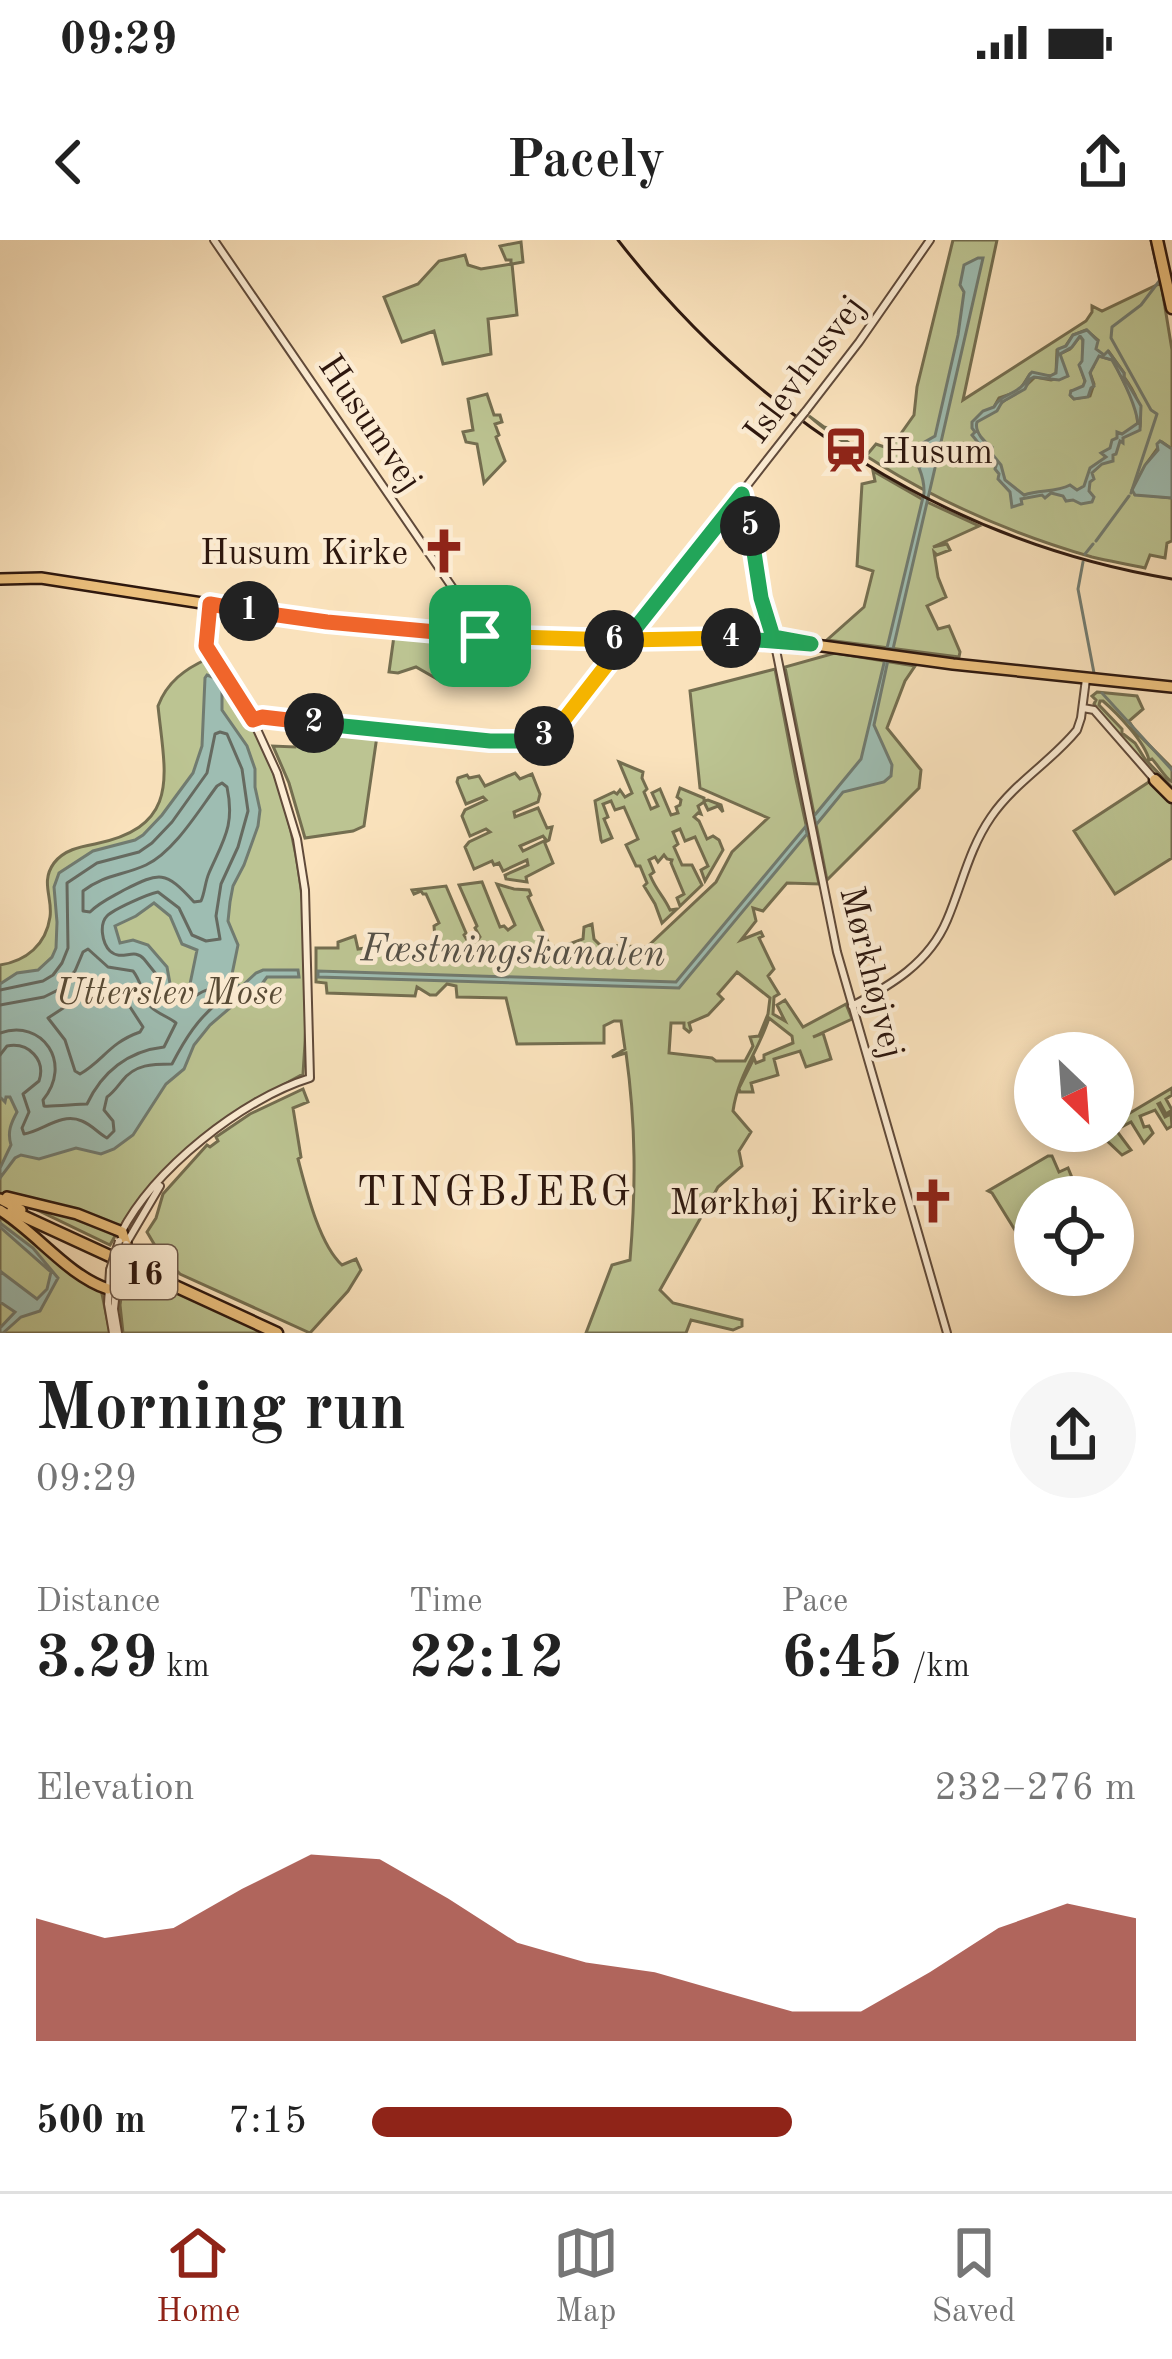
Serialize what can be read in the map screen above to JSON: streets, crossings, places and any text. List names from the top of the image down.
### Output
{
  "streets": {
    "highway": ["16"],
    "street": ["Islevhusvej", "Husumvej", "Mørkhøjvej"]
  },
  "crossings": [
    ["Islevhusvej", "Mørkhøjvej"]
  ],
  "districts": ["TINGBJERG"],
  "water": ["Fæstningskanalen"],
  "parks": ["Utterslev Mose"],
  "places": {
    "station": ["Husum"],
    "church": ["Husum Kirke", "Mørkhøj Kirke"]
  },
  "north": "bottom right",
  "page": {
    "status": "09:29",
    "header": "Pacely",
    "pins": [
      "5",
      "1",
      "4",
      "6",
      "2",
      "3"
    ],
    "heading": ["Morning run", "09:29"],
    "stats": [
      ["Distance", "3.29 km"],
      ["Time", "22:12"],
      ["Pace", "6:45 /km"]
    ],
    "chart": ["Elevation", "232–276 m"],
    "list": [
      {
        "name": "500 m",
        "note": "7:15"
      }
    ],
    "tabs": ["Home", "Map", "Saved"]
  }
}
